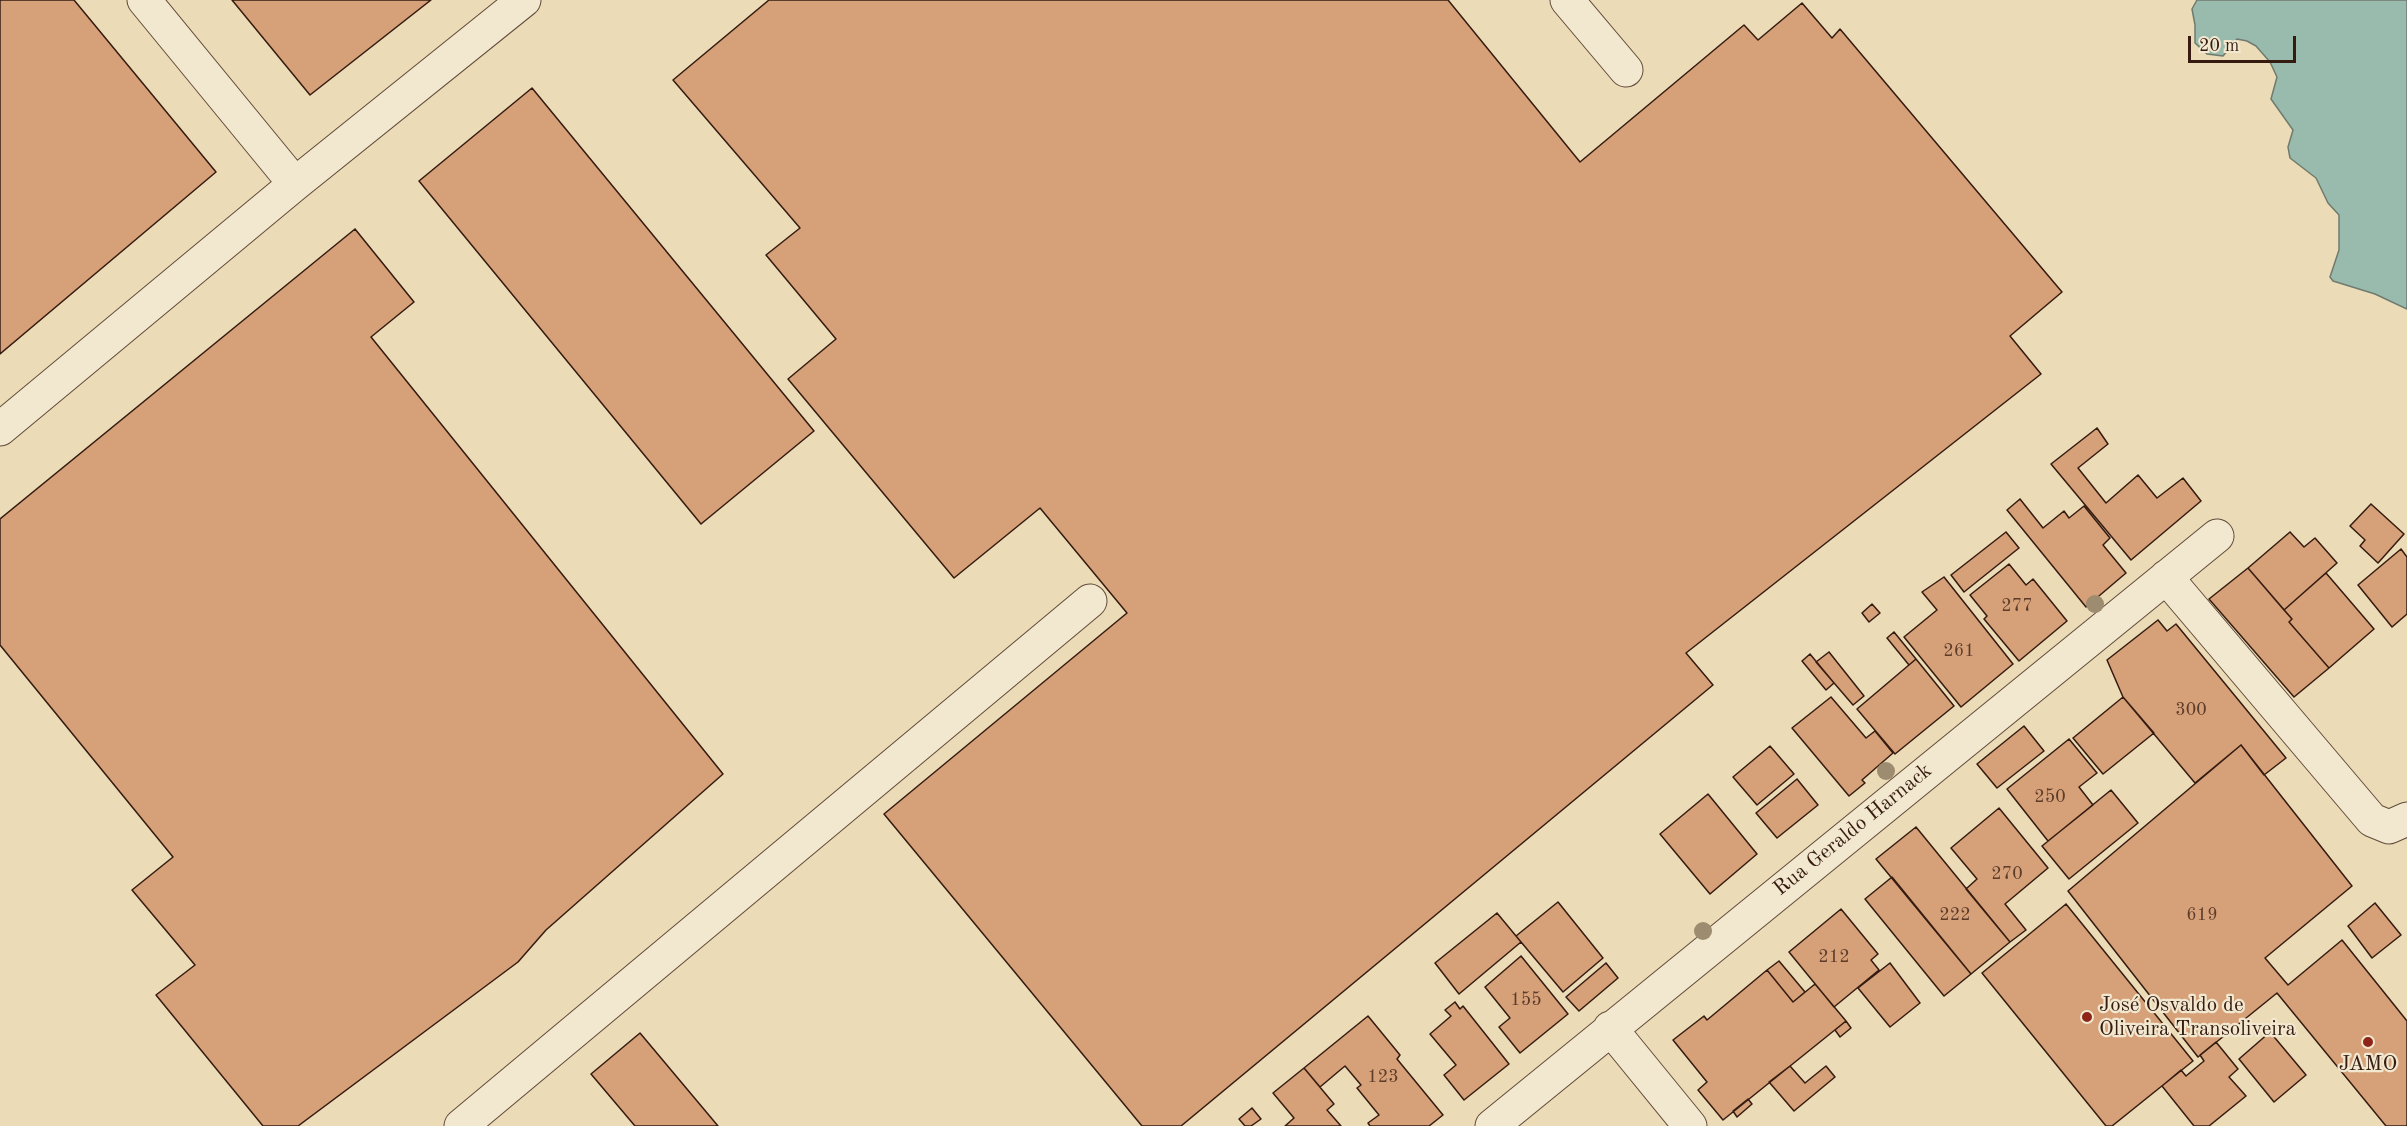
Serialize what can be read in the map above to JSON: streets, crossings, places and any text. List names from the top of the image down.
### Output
{
  "streets": {
    "street": ["Rua Geraldo Harnack"]
  },
  "places": ["José Osvaldo de Oliveira Transoliveira", "JAMO"],
  "house_numbers": [
    "277",
    "261",
    "300",
    "250",
    "270",
    "222",
    "619",
    "212",
    "155",
    "123"
  ],
  "scale_bar": "20 m"
}
